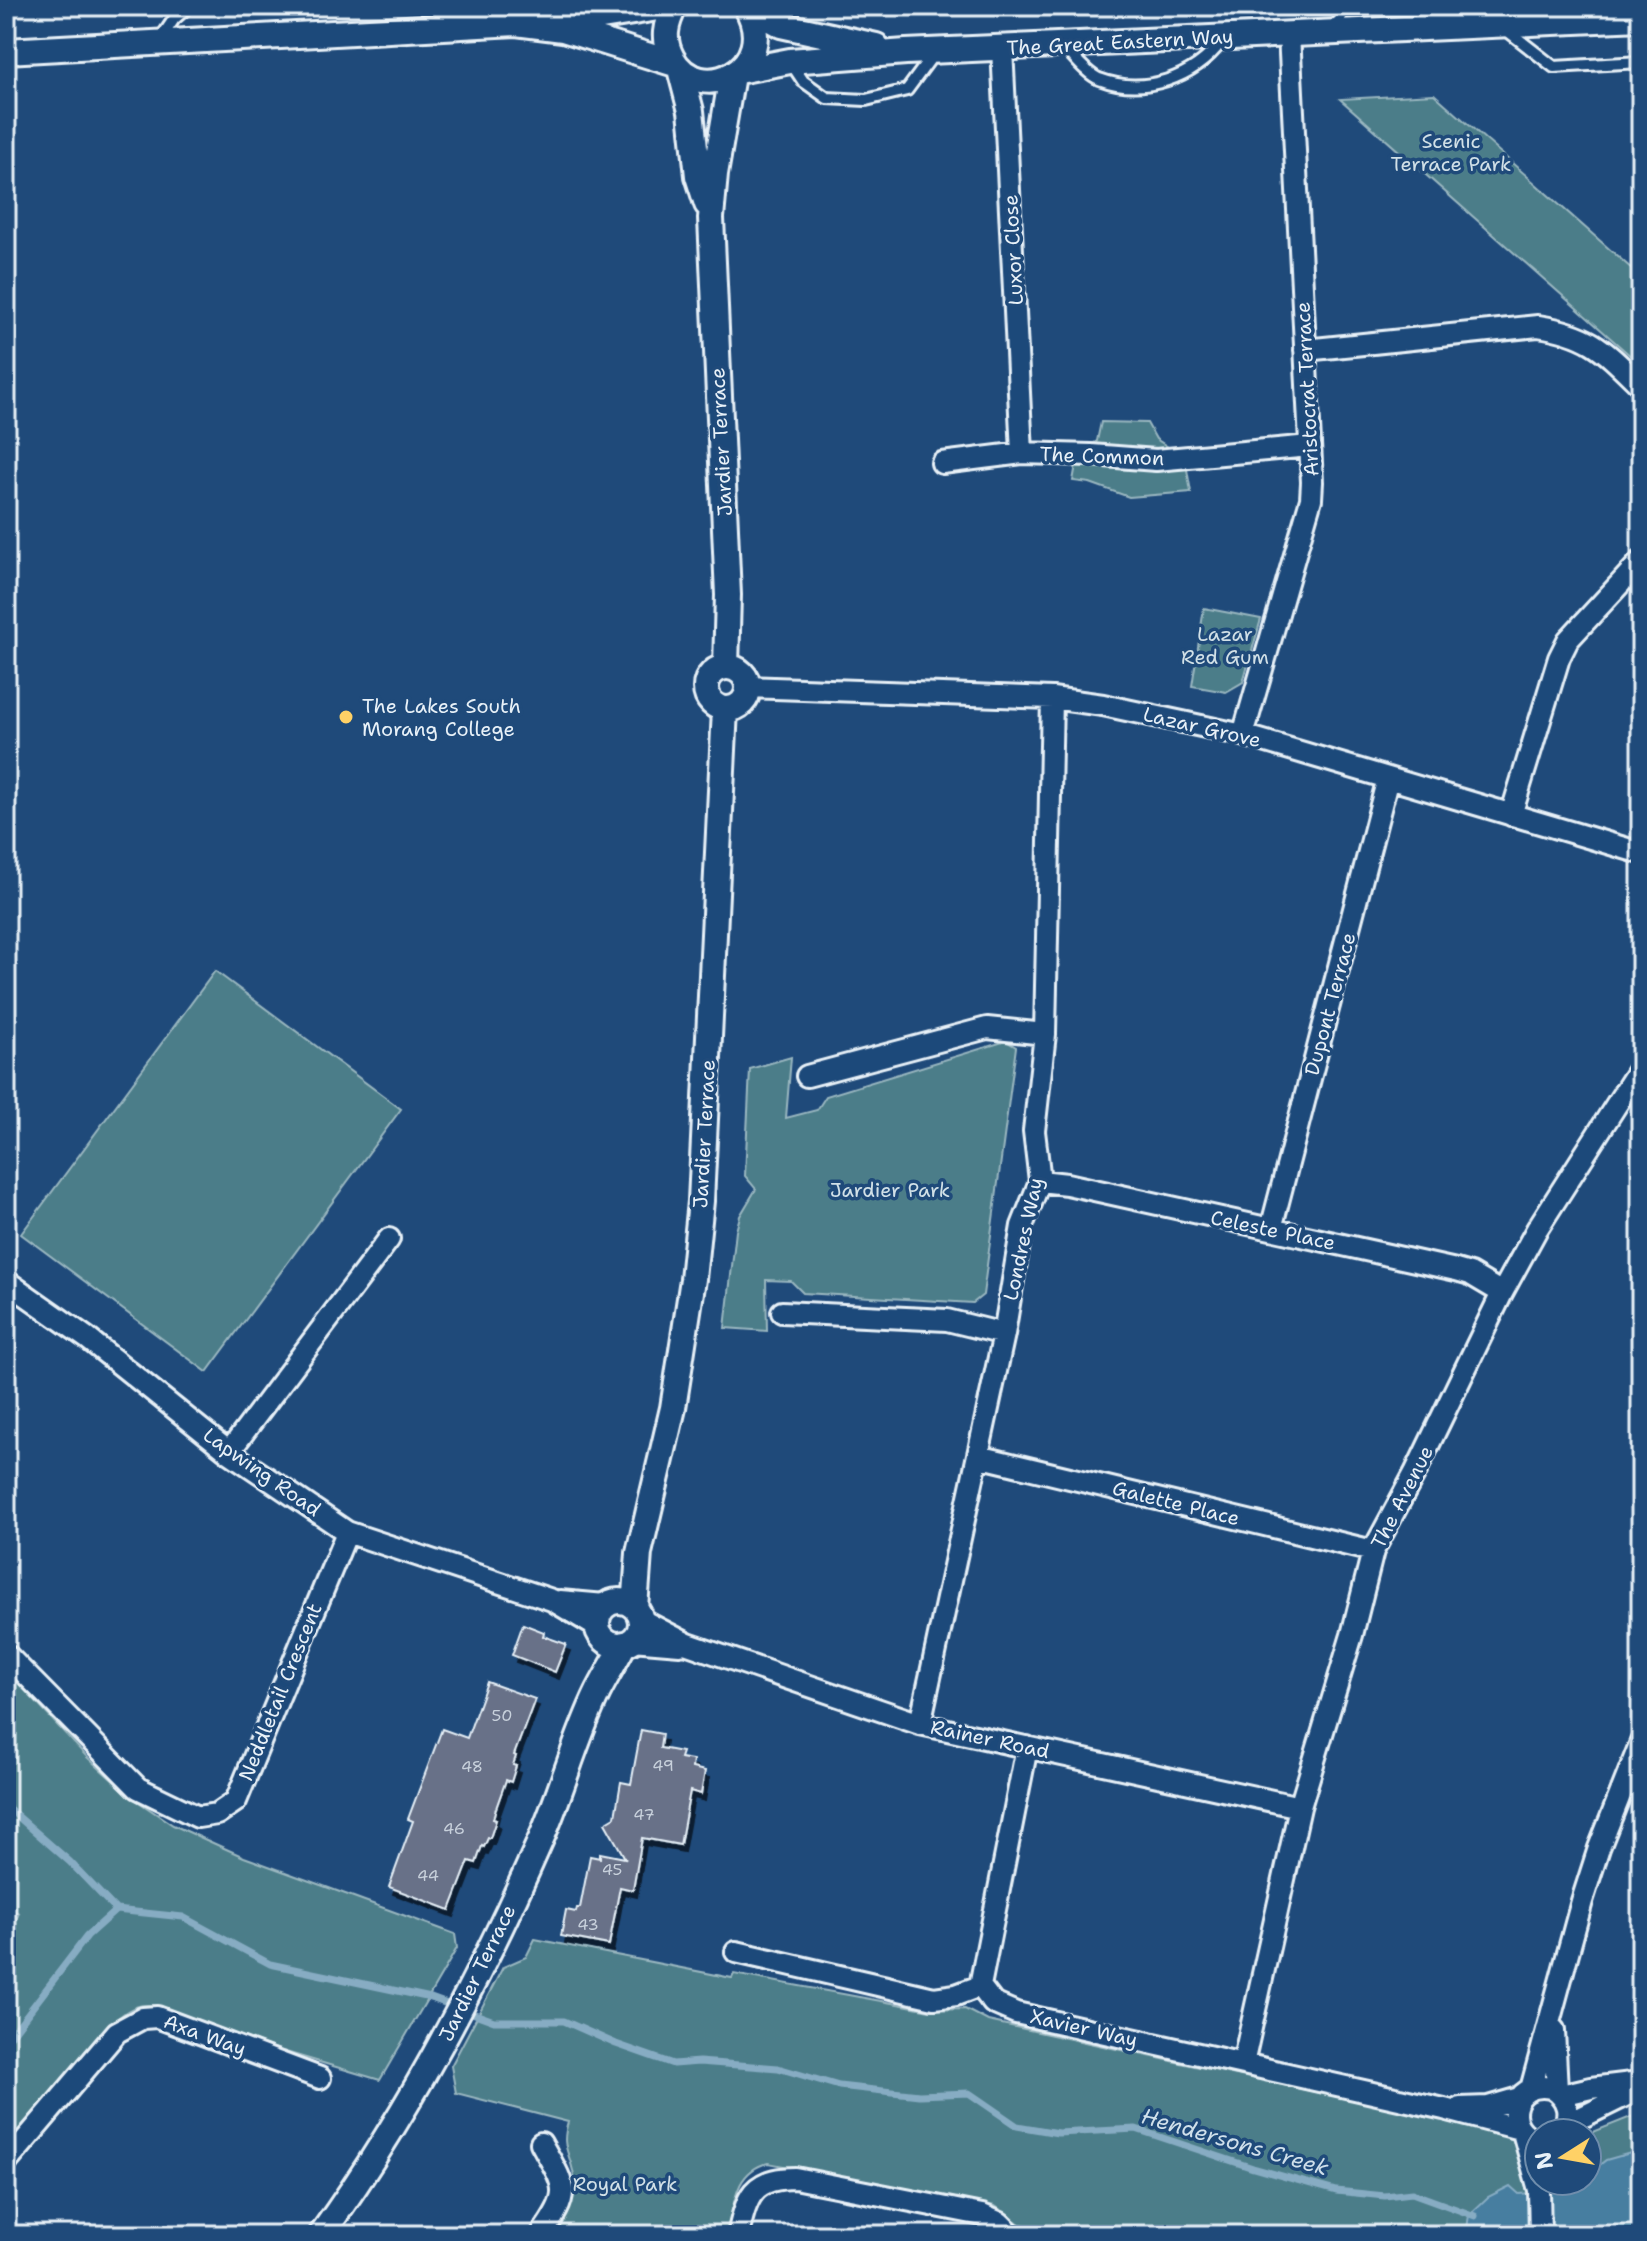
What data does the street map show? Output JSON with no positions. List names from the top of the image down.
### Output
{
  "streets": {
    "street": [
      "The Great Eastern Way",
      "Luxor Close",
      "Aristocrat Terrace",
      "Jardier Terrace",
      "The Common",
      "Lazar Grove",
      "Dupont Terrace",
      "Celeste Place",
      "Londres Way",
      "Lapwing Road",
      "The Avenue",
      "Galette Place",
      "Neddletail Crescent",
      "Rainer Road",
      "Xavier Way",
      "Axa Way"
    ]
  },
  "crossings": [
    ["The Great Eastern Way", "Luxor Close"],
    ["The Great Eastern Way", "Aristocrat Terrace"],
    ["The Great Eastern Way", "Jardier Terrace"],
    ["Luxor Close", "The Common"],
    ["Aristocrat Terrace", "The Common"],
    ["Aristocrat Terrace", "Lazar Grove"],
    ["Jardier Terrace", "Lazar Grove"],
    ["Jardier Terrace", "Lapwing Road"],
    ["Jardier Terrace", "Rainer Road"],
    ["Lazar Grove", "Dupont Terrace"],
    ["Lazar Grove", "Londres Way"],
    ["Dupont Terrace", "Celeste Place"],
    ["Celeste Place", "Londres Way"],
    ["Celeste Place", "The Avenue"],
    ["Londres Way", "Galette Place"],
    ["Londres Way", "Rainer Road"],
    ["Lapwing Road", "Neddletail Crescent"],
    ["Lapwing Road", "Rainer Road"],
    ["The Avenue", "Galette Place"],
    ["The Avenue", "Rainer Road"],
    ["The Avenue", "Xavier Way"]
  ],
  "water": ["Hendersons Creek"],
  "parks": [
    "Scenic Terrace Park",
    "Lazar Red Gum",
    "Jardier Park",
    "Royal Park"
  ],
  "places": ["The Lakes South Morang College"],
  "house_numbers": [
    "50",
    "49",
    "48",
    "47",
    "46",
    "45",
    "44",
    "43"
  ],
  "north": "left"
}
